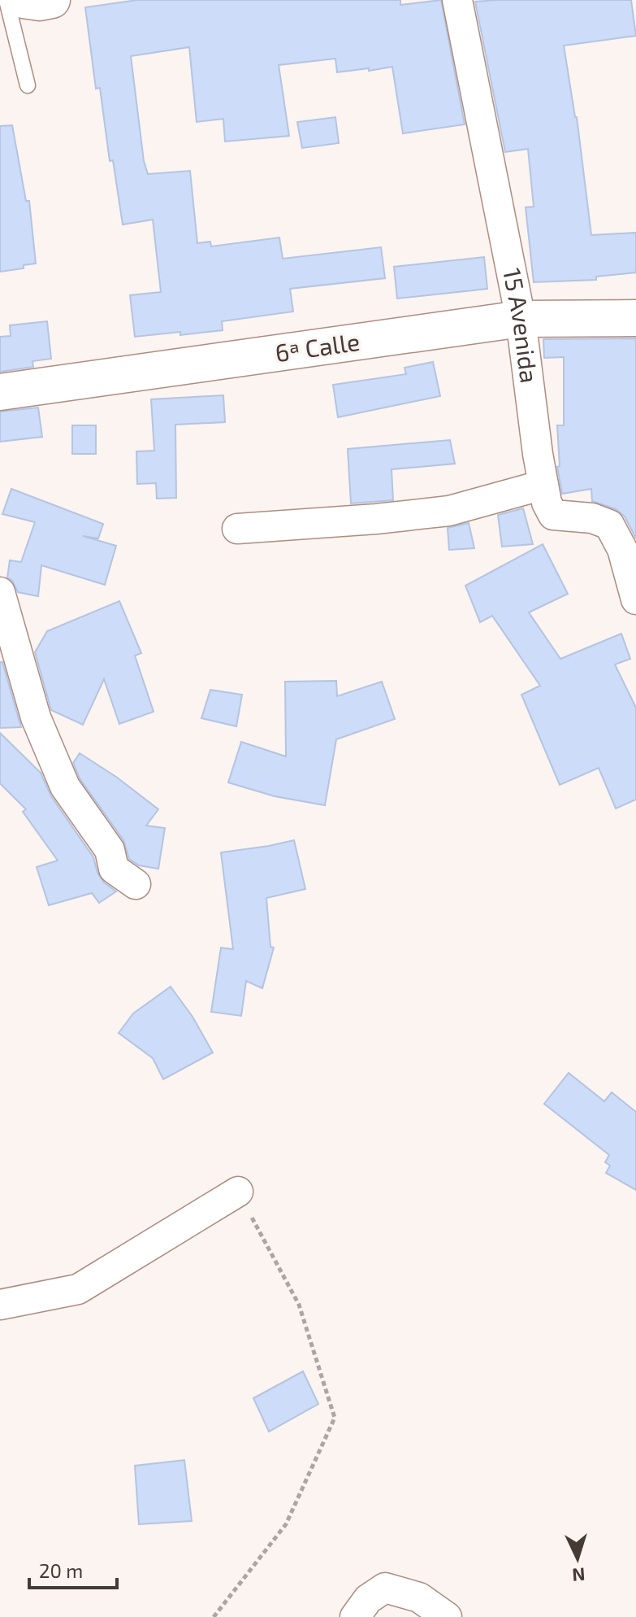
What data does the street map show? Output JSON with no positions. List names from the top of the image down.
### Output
{
  "streets": {
    "main road": ["6ª Calle"],
    "street": ["15 Avenida"]
  },
  "crossings": [
    ["15 Avenida", "6ª Calle"]
  ],
  "scale_bar": "20 m",
  "north": "bottom"
}
